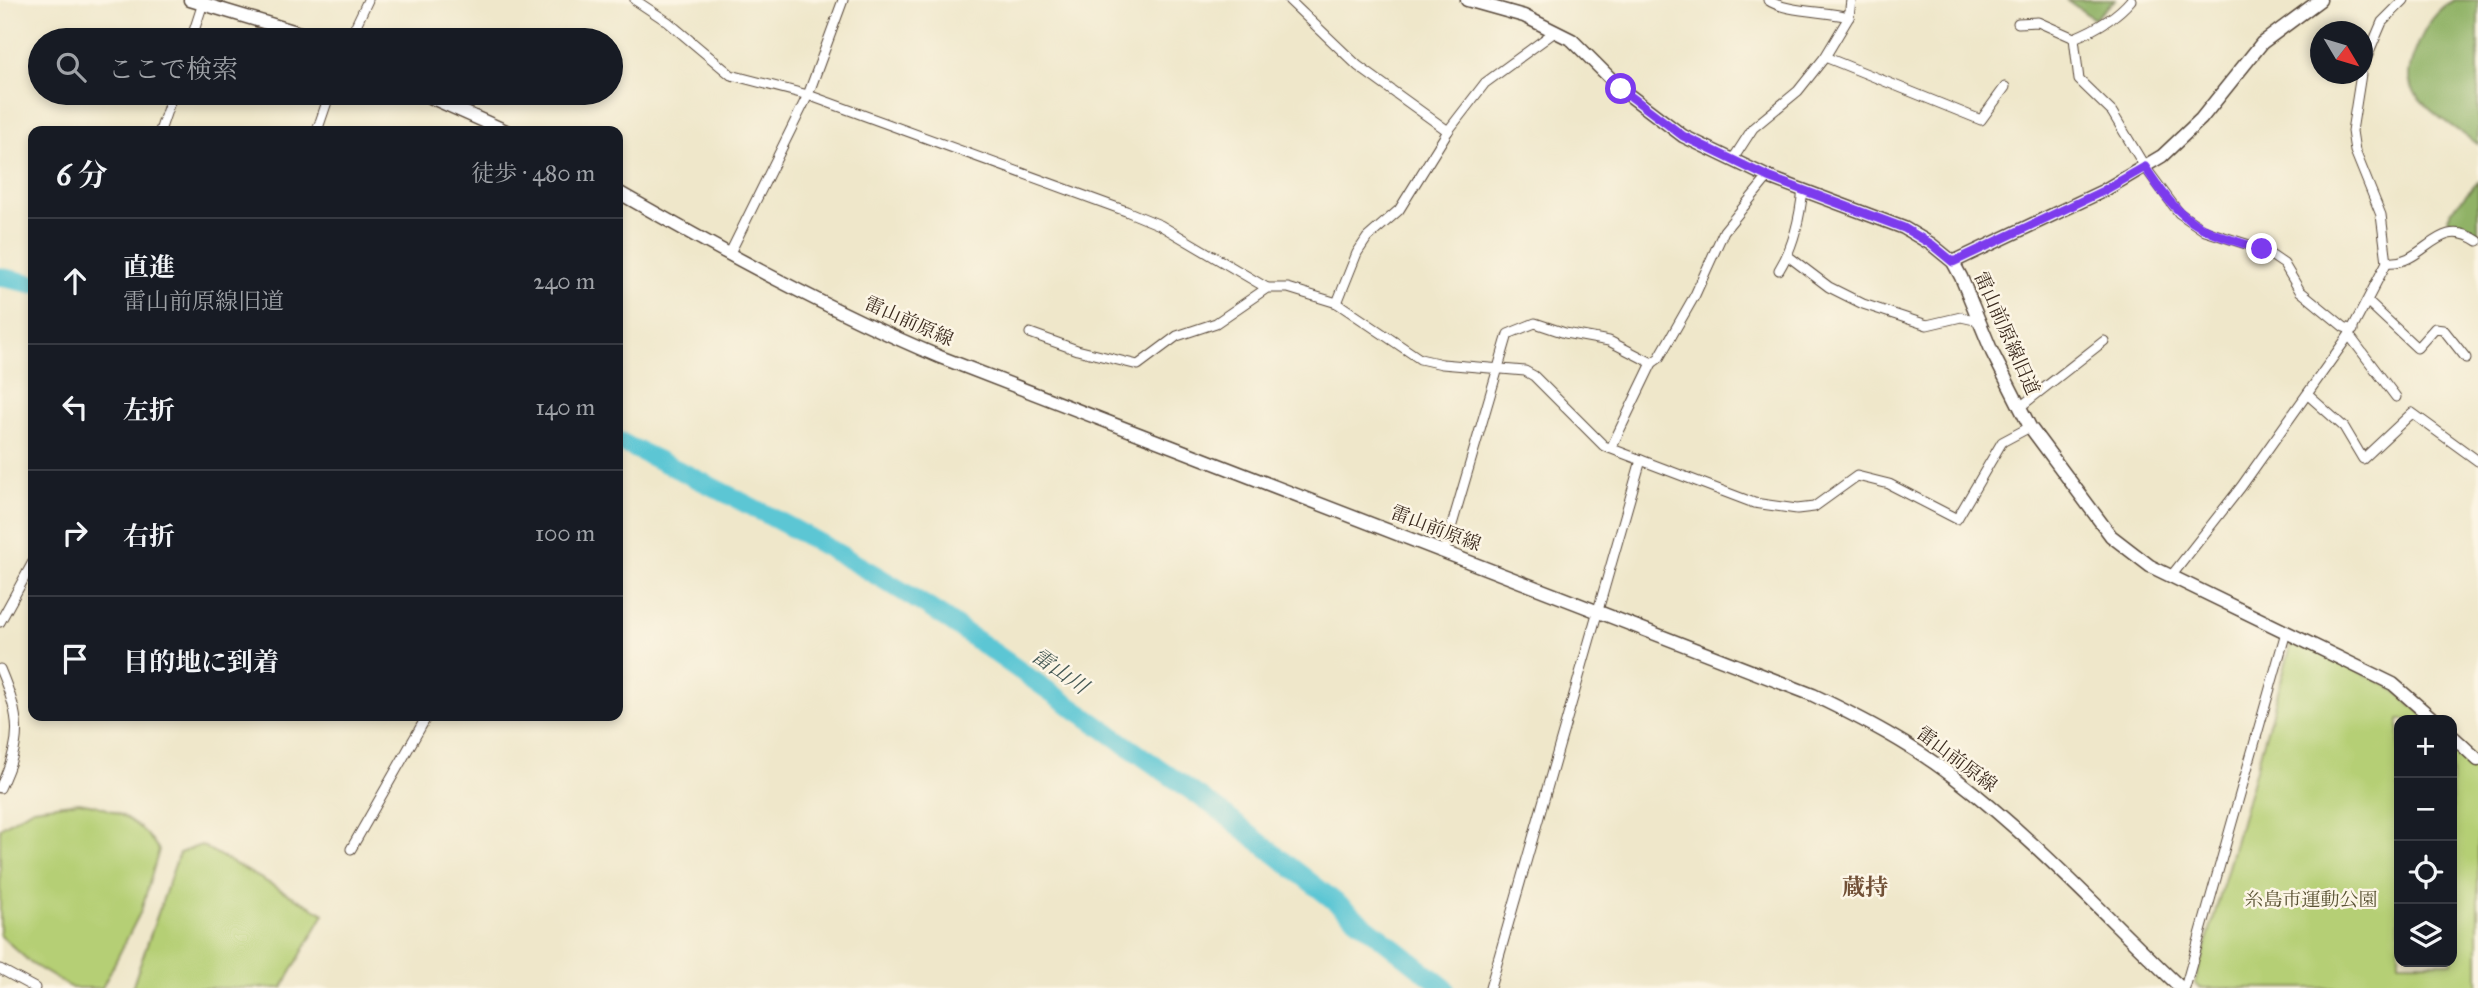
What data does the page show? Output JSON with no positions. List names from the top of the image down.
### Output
{
  "streets": {
    "main road": ["雷山前原線", "雷山前原線旧道"]
  },
  "districts": ["蔵持"],
  "water": ["雷山川"],
  "parks": ["糸島市運動公園"],
  "north": "bottom right",
  "page": {
    "search": "ここで検索",
    "heading": ["6 分", "徒歩 · 480 m"],
    "list": [
      ["直進", "雷山前原線旧道", "240 m"],
      ["左折", "140 m"],
      ["右折", "100 m"],
      "目的地に到着"
    ],
    "map_buttons": ["+", "−"]
  }
}
